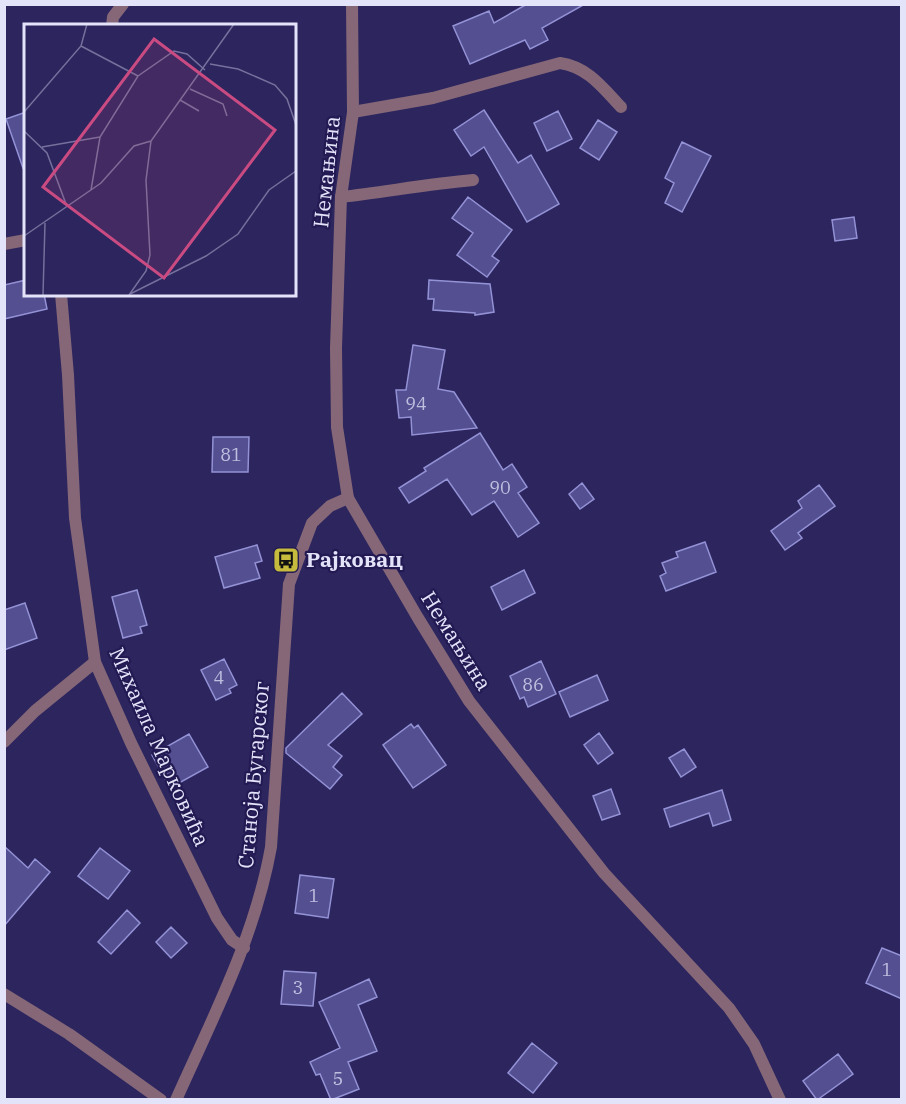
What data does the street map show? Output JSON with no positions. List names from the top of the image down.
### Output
{
  "streets": {
    "street": ["Немањина", "Михаила Марковића", "Станоја Бугарског"]
  },
  "crossings": [
    ["Немањина", "Станоја Бугарског"],
    ["Михаила Марковића", "Станоја Бугарског"]
  ],
  "places": {
    "bus stop": ["Рајковац"]
  },
  "house_numbers": [
    "94",
    "81",
    "90",
    "4",
    "86",
    "1",
    "1",
    "3",
    "5"
  ]
}
